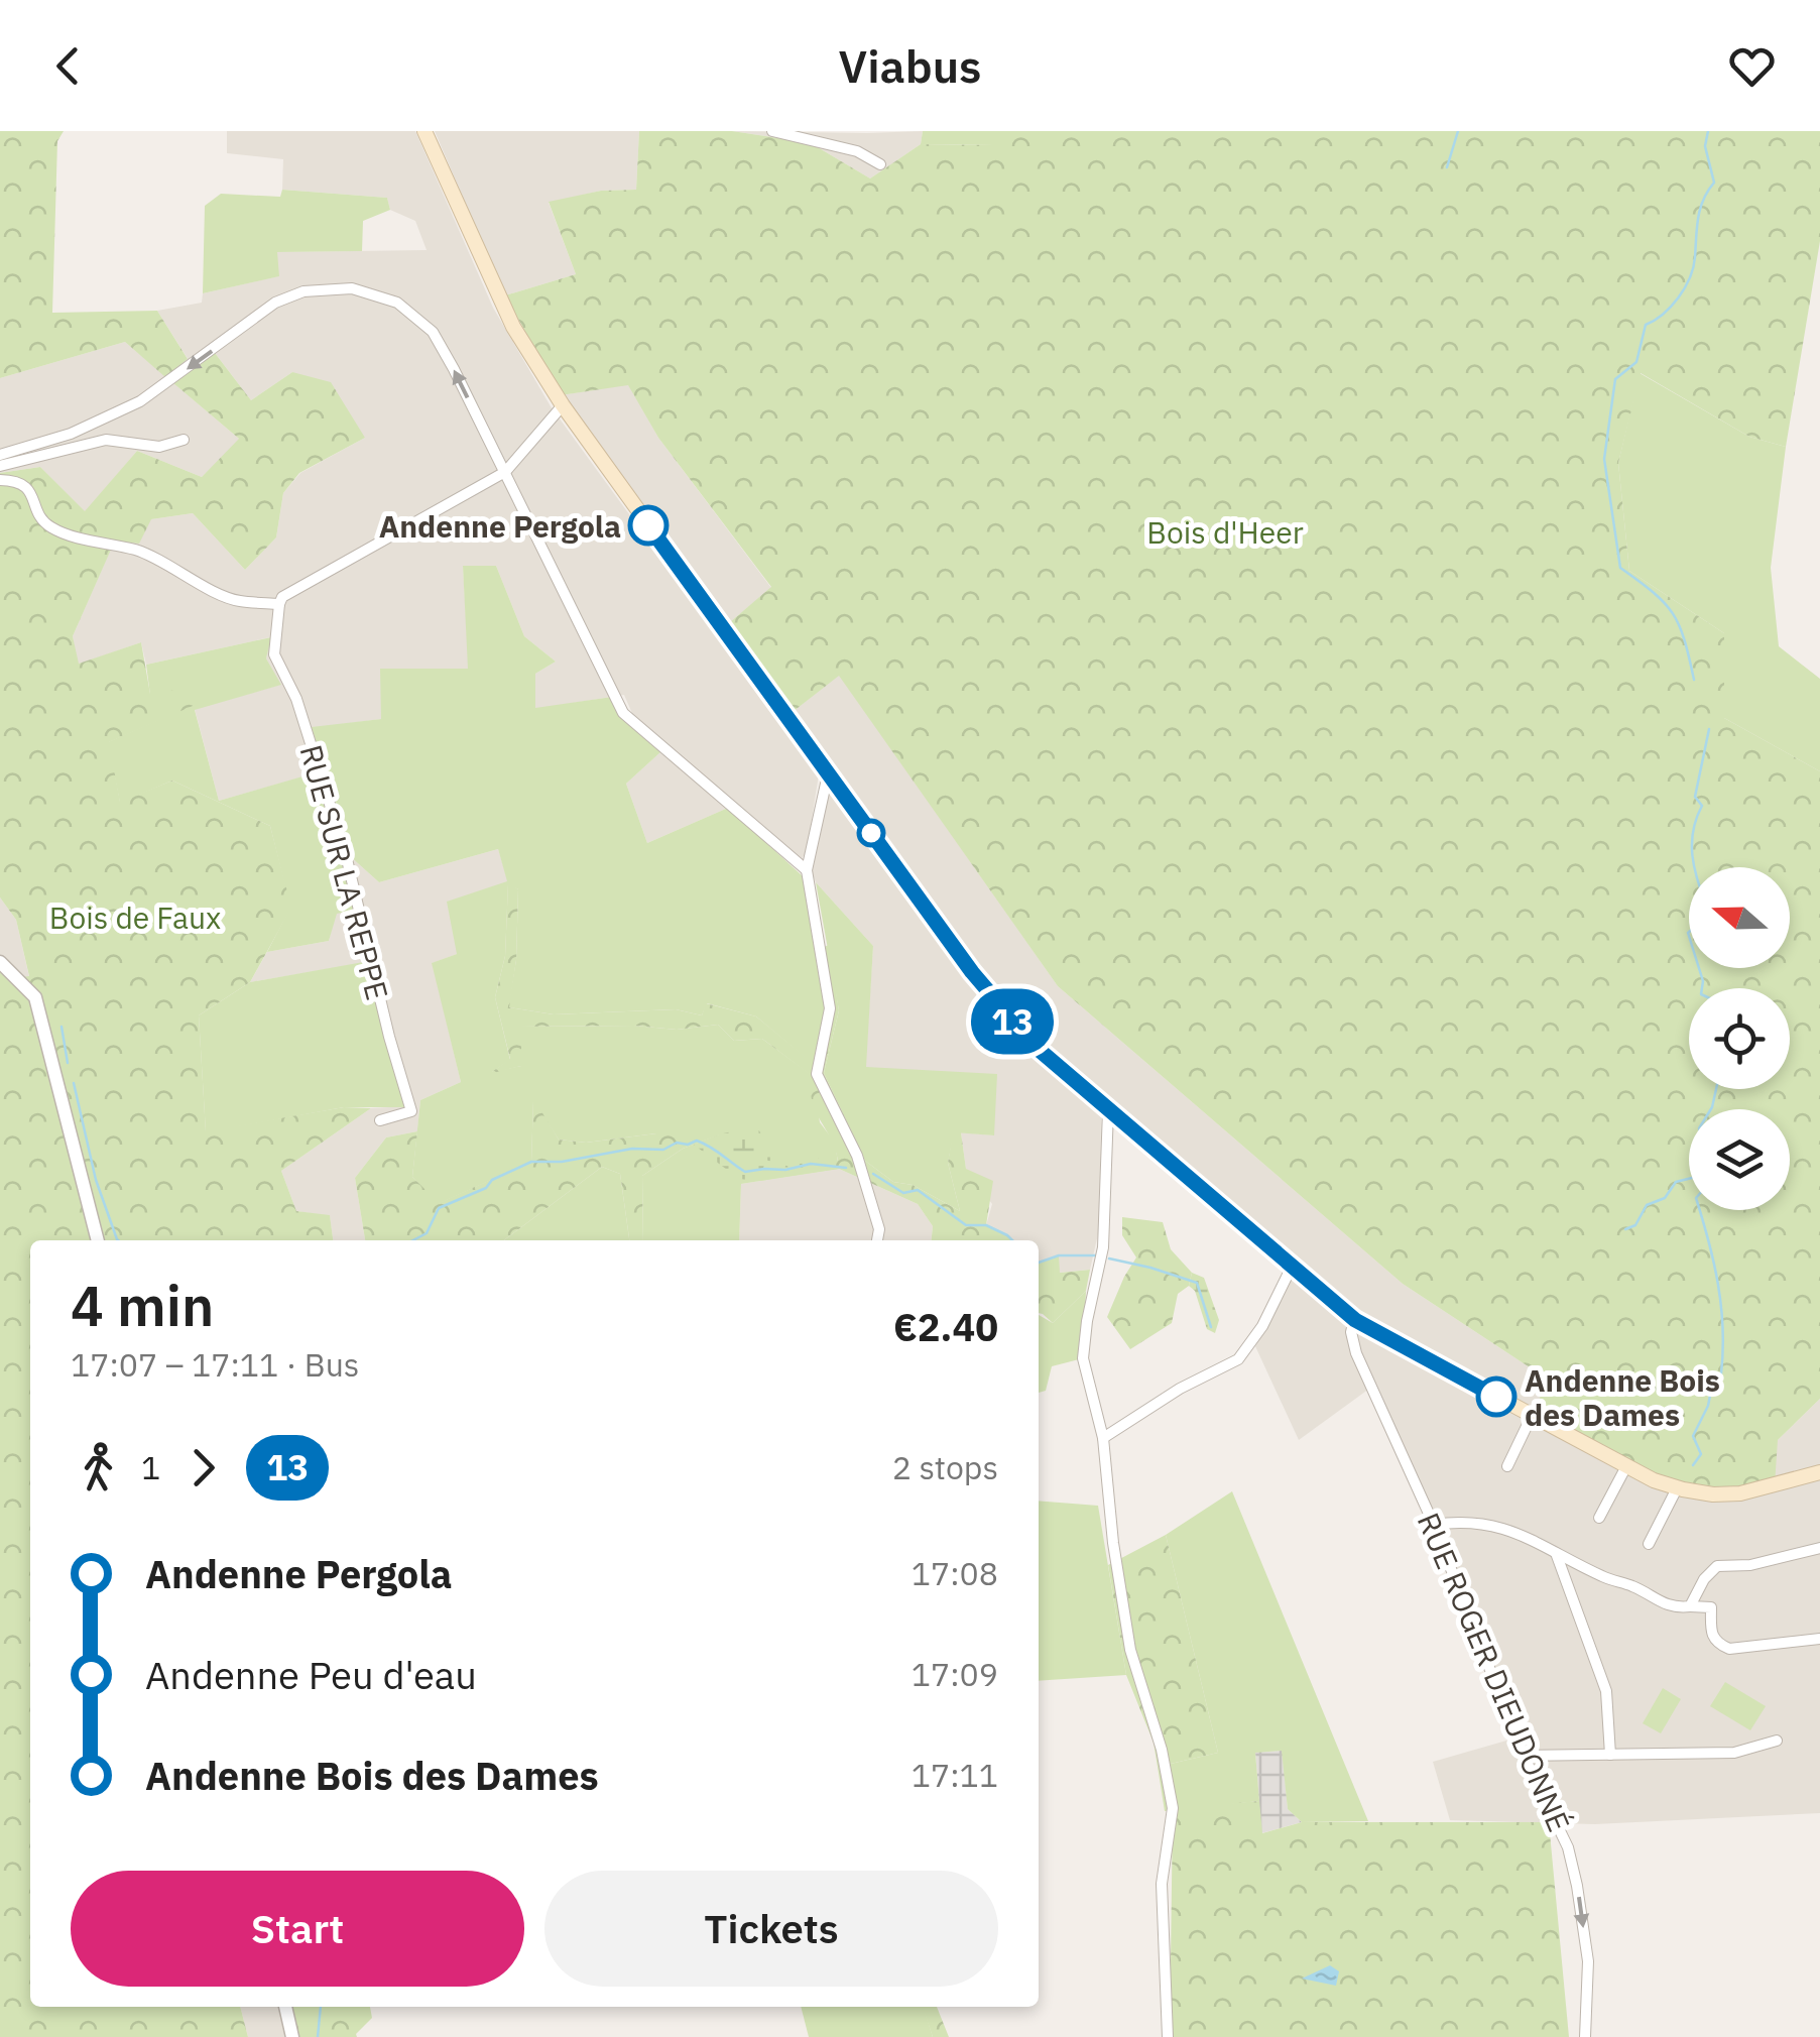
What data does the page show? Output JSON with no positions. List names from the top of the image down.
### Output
{
  "streets": {
    "street": ["RUE SUR LA REPPE", "RUE ROGER DIEUDONNÉ"]
  },
  "one_way": ["RUE ROGER DIEUDONNÉ"],
  "parks": ["Bois d'Heer", "Bois de Faux"],
  "places": ["Andenne Pergola", "Andenne Bois des Dames"],
  "lines": ["bus line 13"],
  "north": "left",
  "page": {
    "header": "Viabus",
    "on_map": "13",
    "heading": ["4 min", "17:07 – 17:11 · Bus", "€2.40"],
    "legs": ["1", "13", "2 stops"],
    "list": [
      {
        "name": "Andenne Pergola",
        "value": "17:08"
      },
      {
        "name": "Andenne Peu d'eau",
        "value": "17:09"
      },
      {
        "name": "Andenne Bois des Dames",
        "value": "17:11"
      }
    ],
    "buttons": ["Start", "Tickets"]
  }
}
